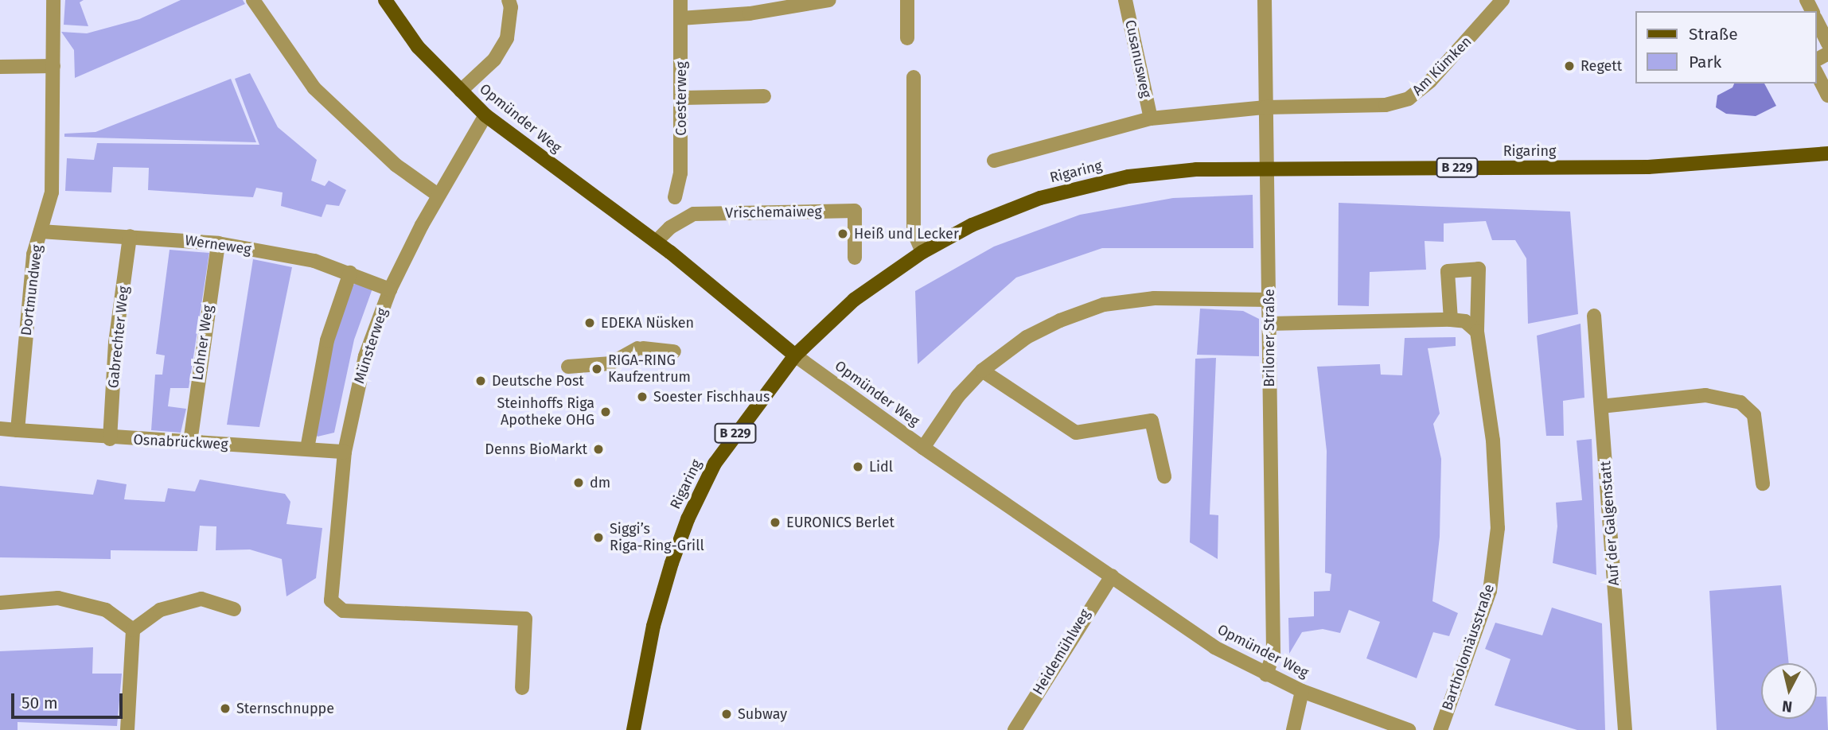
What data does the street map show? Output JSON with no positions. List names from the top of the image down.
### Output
{
  "streets": {
    "main road": ["Opmünder Weg", "Rigaring", "B 229"],
    "street": [
      "Cusanusweg",
      "Am Kümken",
      "Coesterweg",
      "Vrischemaiweg",
      "Werneweg",
      "Dortmundweg",
      "Gabrechter Weg",
      "Briloner Straße",
      "Lohner Weg",
      "Münsterweg",
      "Osnabrückweg",
      "Auf der Galgenstatt",
      "Bartholomäusstraße",
      "Heidemühlweg"
    ]
  },
  "crossings": [
    ["Cusanusweg", "Am Kümken"],
    ["Am Kümken", "Briloner Straße"],
    ["Opmünder Weg", "Rigaring"],
    ["Opmünder Weg", "Vrischemaiweg"],
    ["Opmünder Weg", "Briloner Straße"],
    ["Opmünder Weg", "Münsterweg"],
    ["Opmünder Weg", "Heidemühlweg"],
    ["Rigaring", "Briloner Straße"],
    ["Werneweg", "Dortmundweg"],
    ["Werneweg", "Gabrechter Weg"],
    ["Werneweg", "Lohner Weg"],
    ["Werneweg", "Münsterweg"],
    ["Dortmundweg", "Osnabrückweg"],
    ["Gabrechter Weg", "Osnabrückweg"],
    ["Lohner Weg", "Osnabrückweg"],
    ["Münsterweg", "Osnabrückweg"]
  ],
  "places": [
    "Regett",
    "Heiß und Lecker",
    "EDEKA Nüsken",
    "RIGA-RING Kaufzentrum",
    "Deutsche Post",
    "Soester Fischhaus",
    "Steinhoffs Riga Apotheke OHG",
    "Denns BioMarkt",
    "Lidl",
    "dm",
    "EURONICS Berlet",
    "Siggi’s Riga-Ring-Grill",
    "Sternschnuppe",
    "Subway"
  ],
  "legend": ["Straße", "Park"],
  "scale_bar": "50 m",
  "north": "bottom"
}
